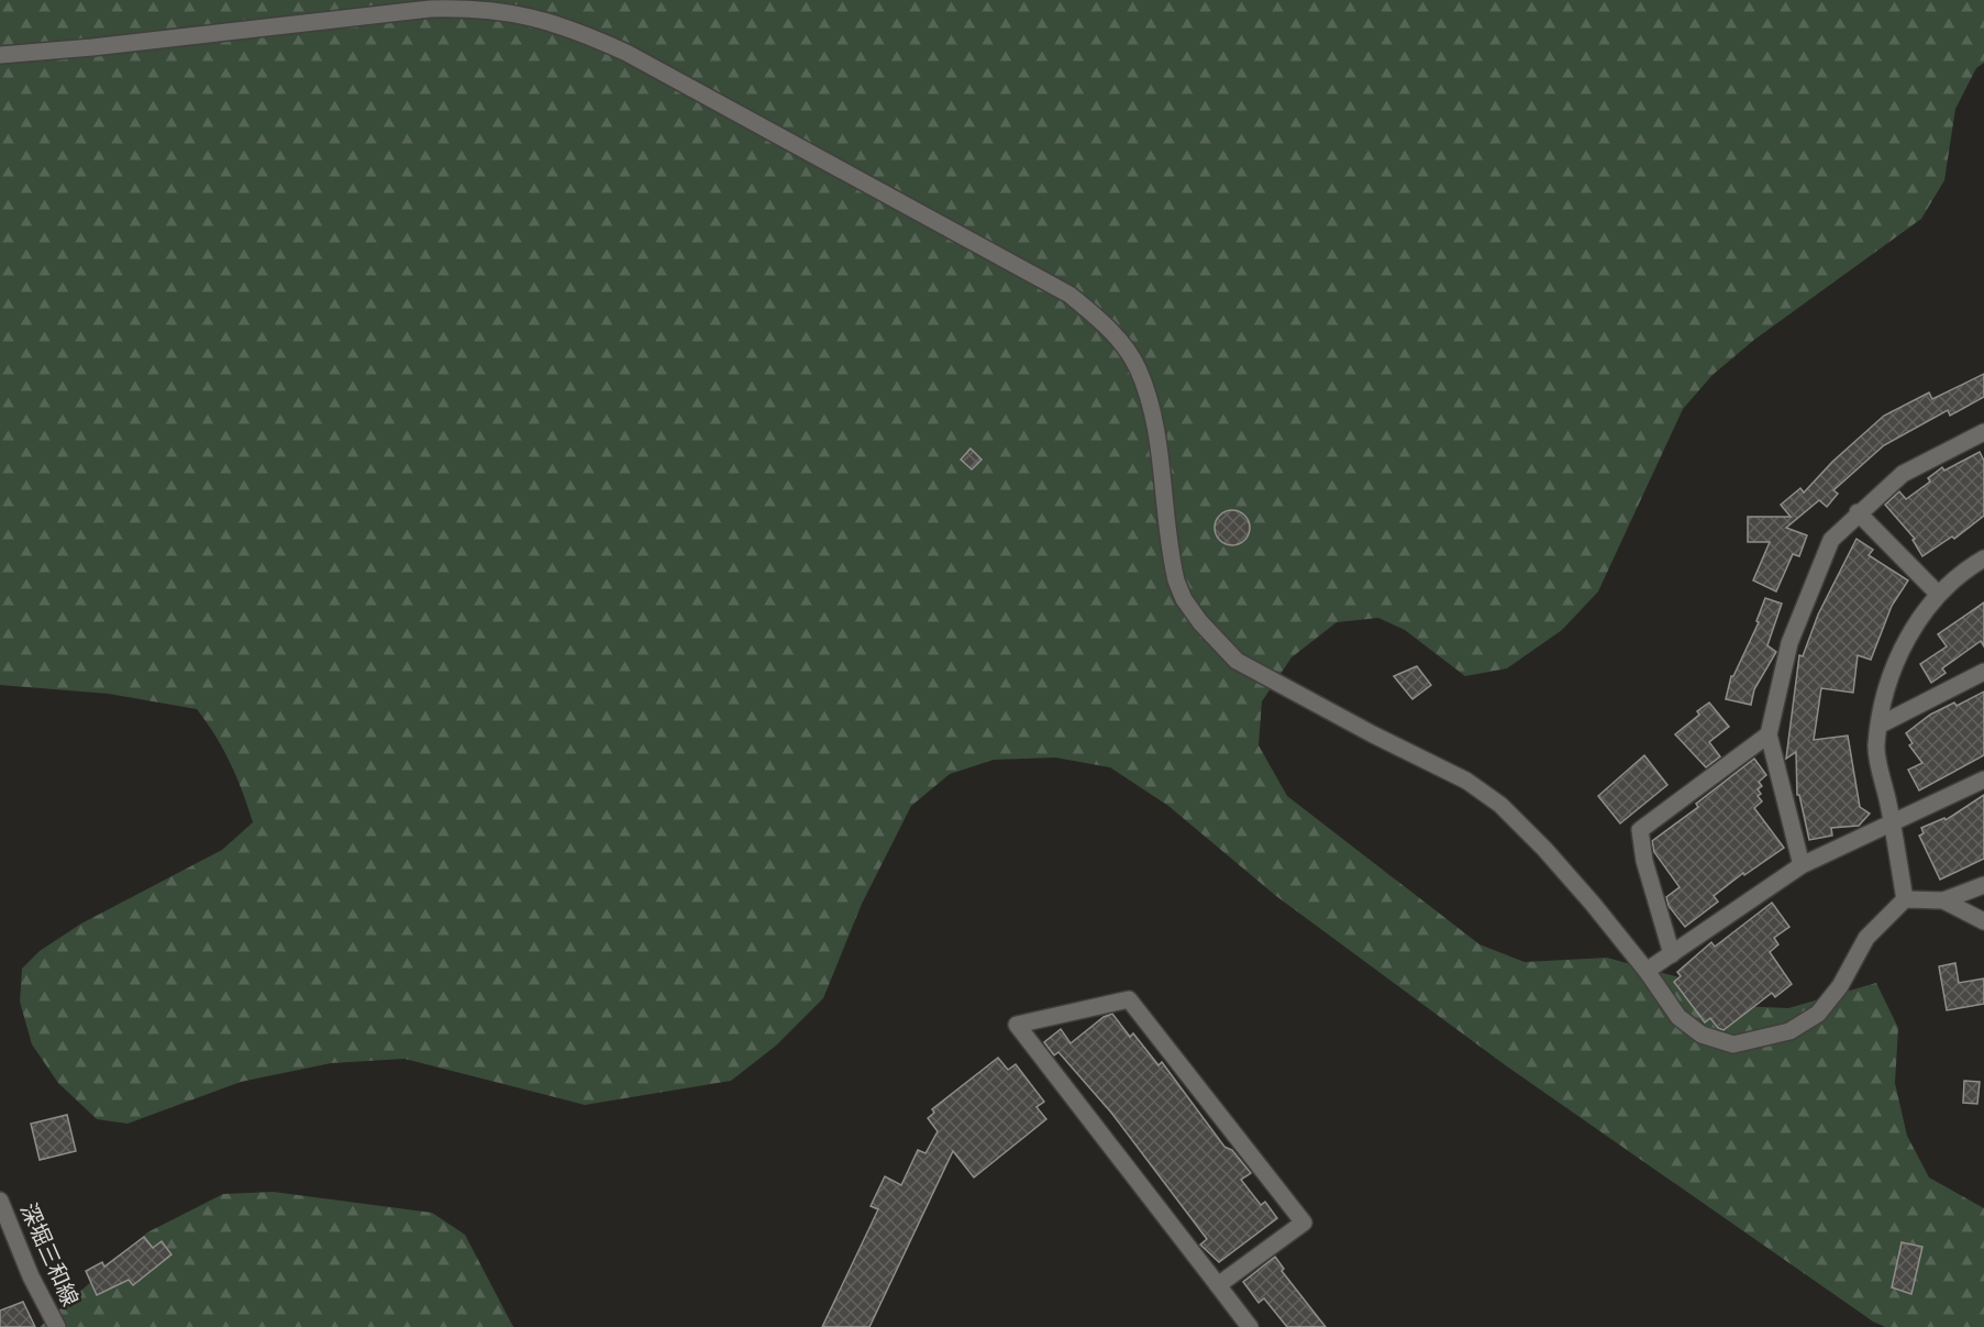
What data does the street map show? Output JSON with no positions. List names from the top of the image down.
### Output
{
  "streets": {
    "street": ["深堀三和線"]
  }
}
